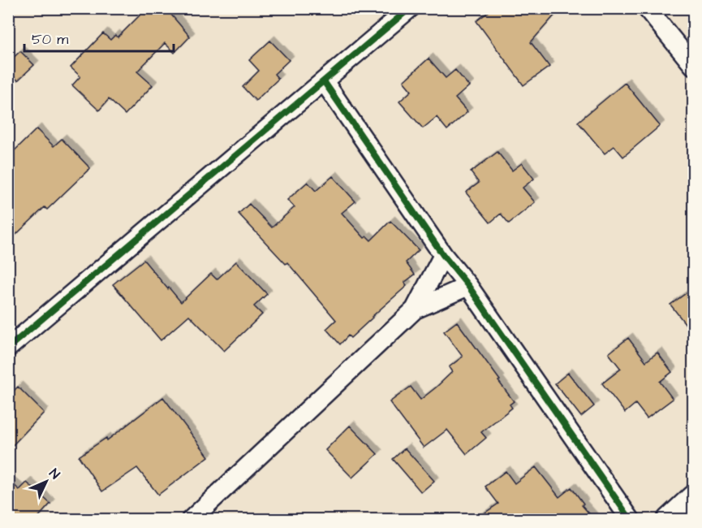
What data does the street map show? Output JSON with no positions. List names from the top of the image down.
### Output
{
  "scale_bar": "50 m",
  "north": "top right"
}
